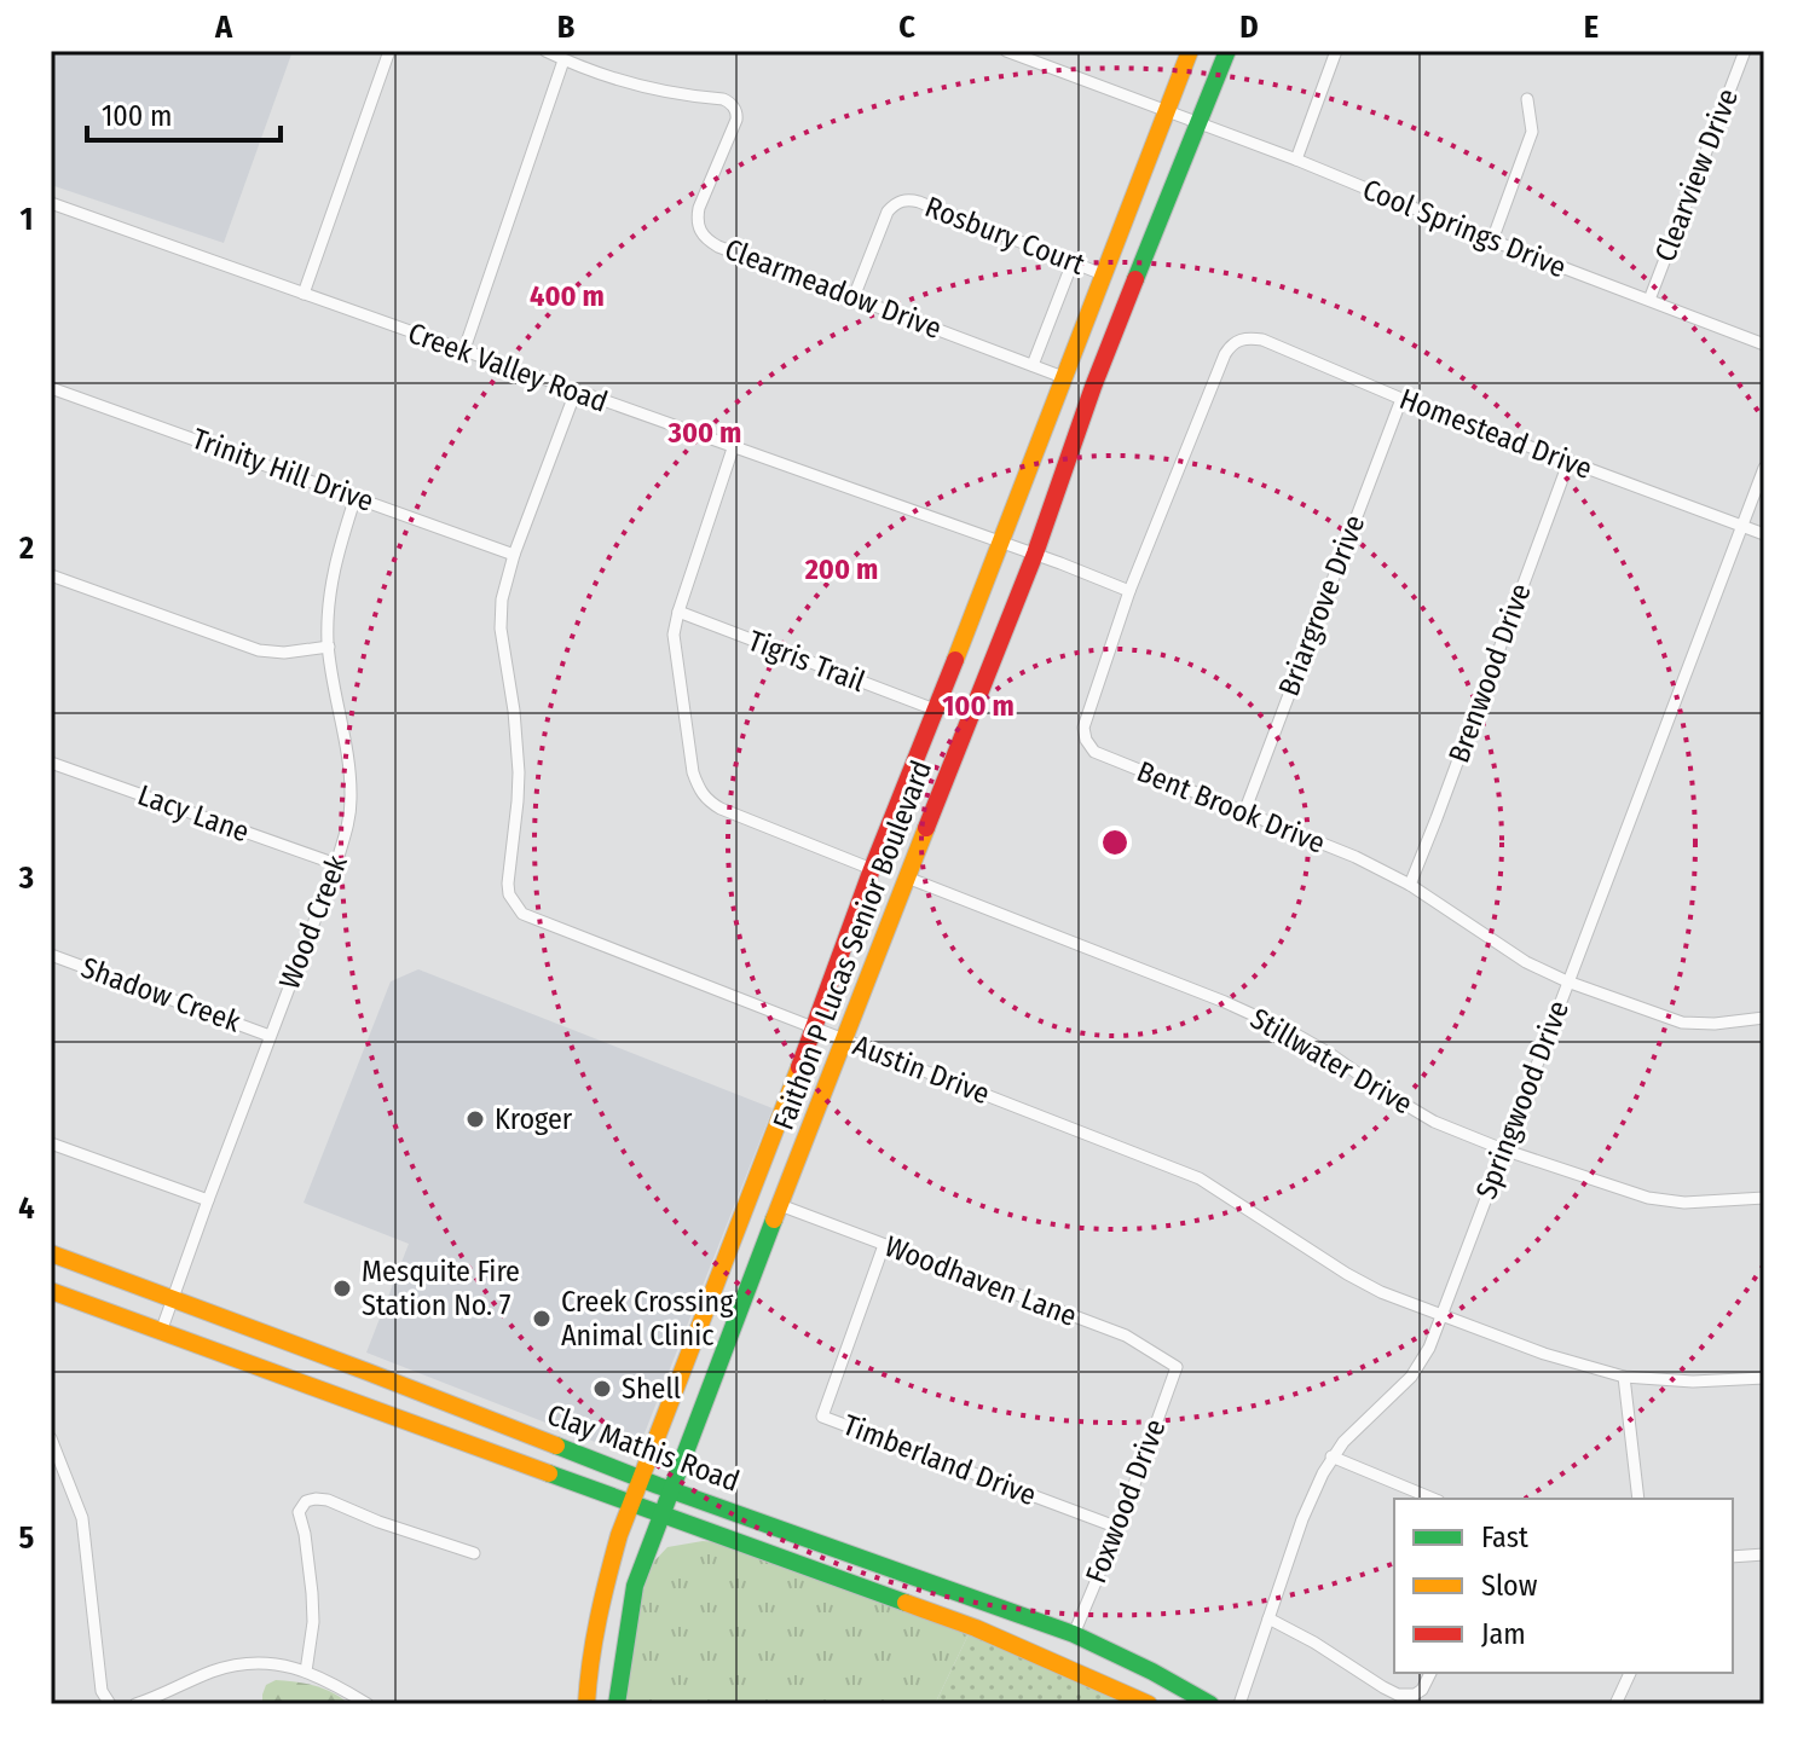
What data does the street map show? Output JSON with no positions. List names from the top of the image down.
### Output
{
  "streets": {
    "street": [
      "Clearview Drive",
      "Cool Springs Drive",
      "Rosbury Court",
      "Clearmeadow Drive",
      "Creek Valley Road",
      "Homestead Drive",
      "Trinity Hill Drive",
      "Briargrove Drive",
      "Tigris Trail",
      "Brenwood Drive",
      "Bent Brook Drive",
      "Lacy Lane",
      "Wood Creek",
      "Faithon P Lucas Senior Boulevard",
      "Shadow Creek",
      "Stillwater Drive",
      "Austin Drive",
      "Springwood Drive",
      "Woodhaven Lane",
      "Clay Mathis Road",
      "Timberland Drive",
      "Foxwood Drive"
    ]
  },
  "crossings": [
    ["Clearview Drive", "Cool Springs Drive"],
    ["Cool Springs Drive", "Faithon P Lucas Senior Boulevard"],
    ["Rosbury Court", "Clearmeadow Drive"],
    ["Rosbury Court", "Faithon P Lucas Senior Boulevard"],
    ["Clearmeadow Drive", "Faithon P Lucas Senior Boulevard"],
    ["Creek Valley Road", "Bent Brook Drive"],
    ["Creek Valley Road", "Faithon P Lucas Senior Boulevard"],
    ["Creek Valley Road", "Austin Drive"],
    ["Homestead Drive", "Briargrove Drive"],
    ["Homestead Drive", "Brenwood Drive"],
    ["Homestead Drive", "Bent Brook Drive"],
    ["Homestead Drive", "Springwood Drive"],
    ["Trinity Hill Drive", "Wood Creek"],
    ["Trinity Hill Drive", "Austin Drive"],
    ["Briargrove Drive", "Bent Brook Drive"],
    ["Tigris Trail", "Faithon P Lucas Senior Boulevard"],
    ["Brenwood Drive", "Bent Brook Drive"],
    ["Bent Brook Drive", "Springwood Drive"],
    ["Lacy Lane", "Wood Creek"],
    ["Wood Creek", "Shadow Creek"],
    ["Wood Creek", "Clay Mathis Road"],
    ["Faithon P Lucas Senior Boulevard", "Stillwater Drive"],
    ["Faithon P Lucas Senior Boulevard", "Austin Drive"],
    ["Faithon P Lucas Senior Boulevard", "Woodhaven Lane"],
    ["Faithon P Lucas Senior Boulevard", "Clay Mathis Road"],
    ["Stillwater Drive", "Springwood Drive"],
    ["Austin Drive", "Springwood Drive"],
    ["Woodhaven Lane", "Timberland Drive"],
    ["Woodhaven Lane", "Foxwood Drive"],
    ["Clay Mathis Road", "Foxwood Drive"],
    ["Timberland Drive", "Foxwood Drive"]
  ],
  "places": [
    "Kroger",
    "Mesquite Fire Station No. 7",
    "Creek Crossing Animal Clinic",
    "Shell"
  ],
  "legend": ["Fast", "Slow", "Jam"],
  "scale_bar": "100 m",
  "grid": {
    "columns": [
      "A",
      "B",
      "C",
      "D",
      "E"
    ],
    "rows": [
      "1",
      "2",
      "3",
      "4",
      "5"
    ]
  },
  "rings": [
    "400 m",
    "300 m",
    "200 m",
    "100 m"
  ]
}
